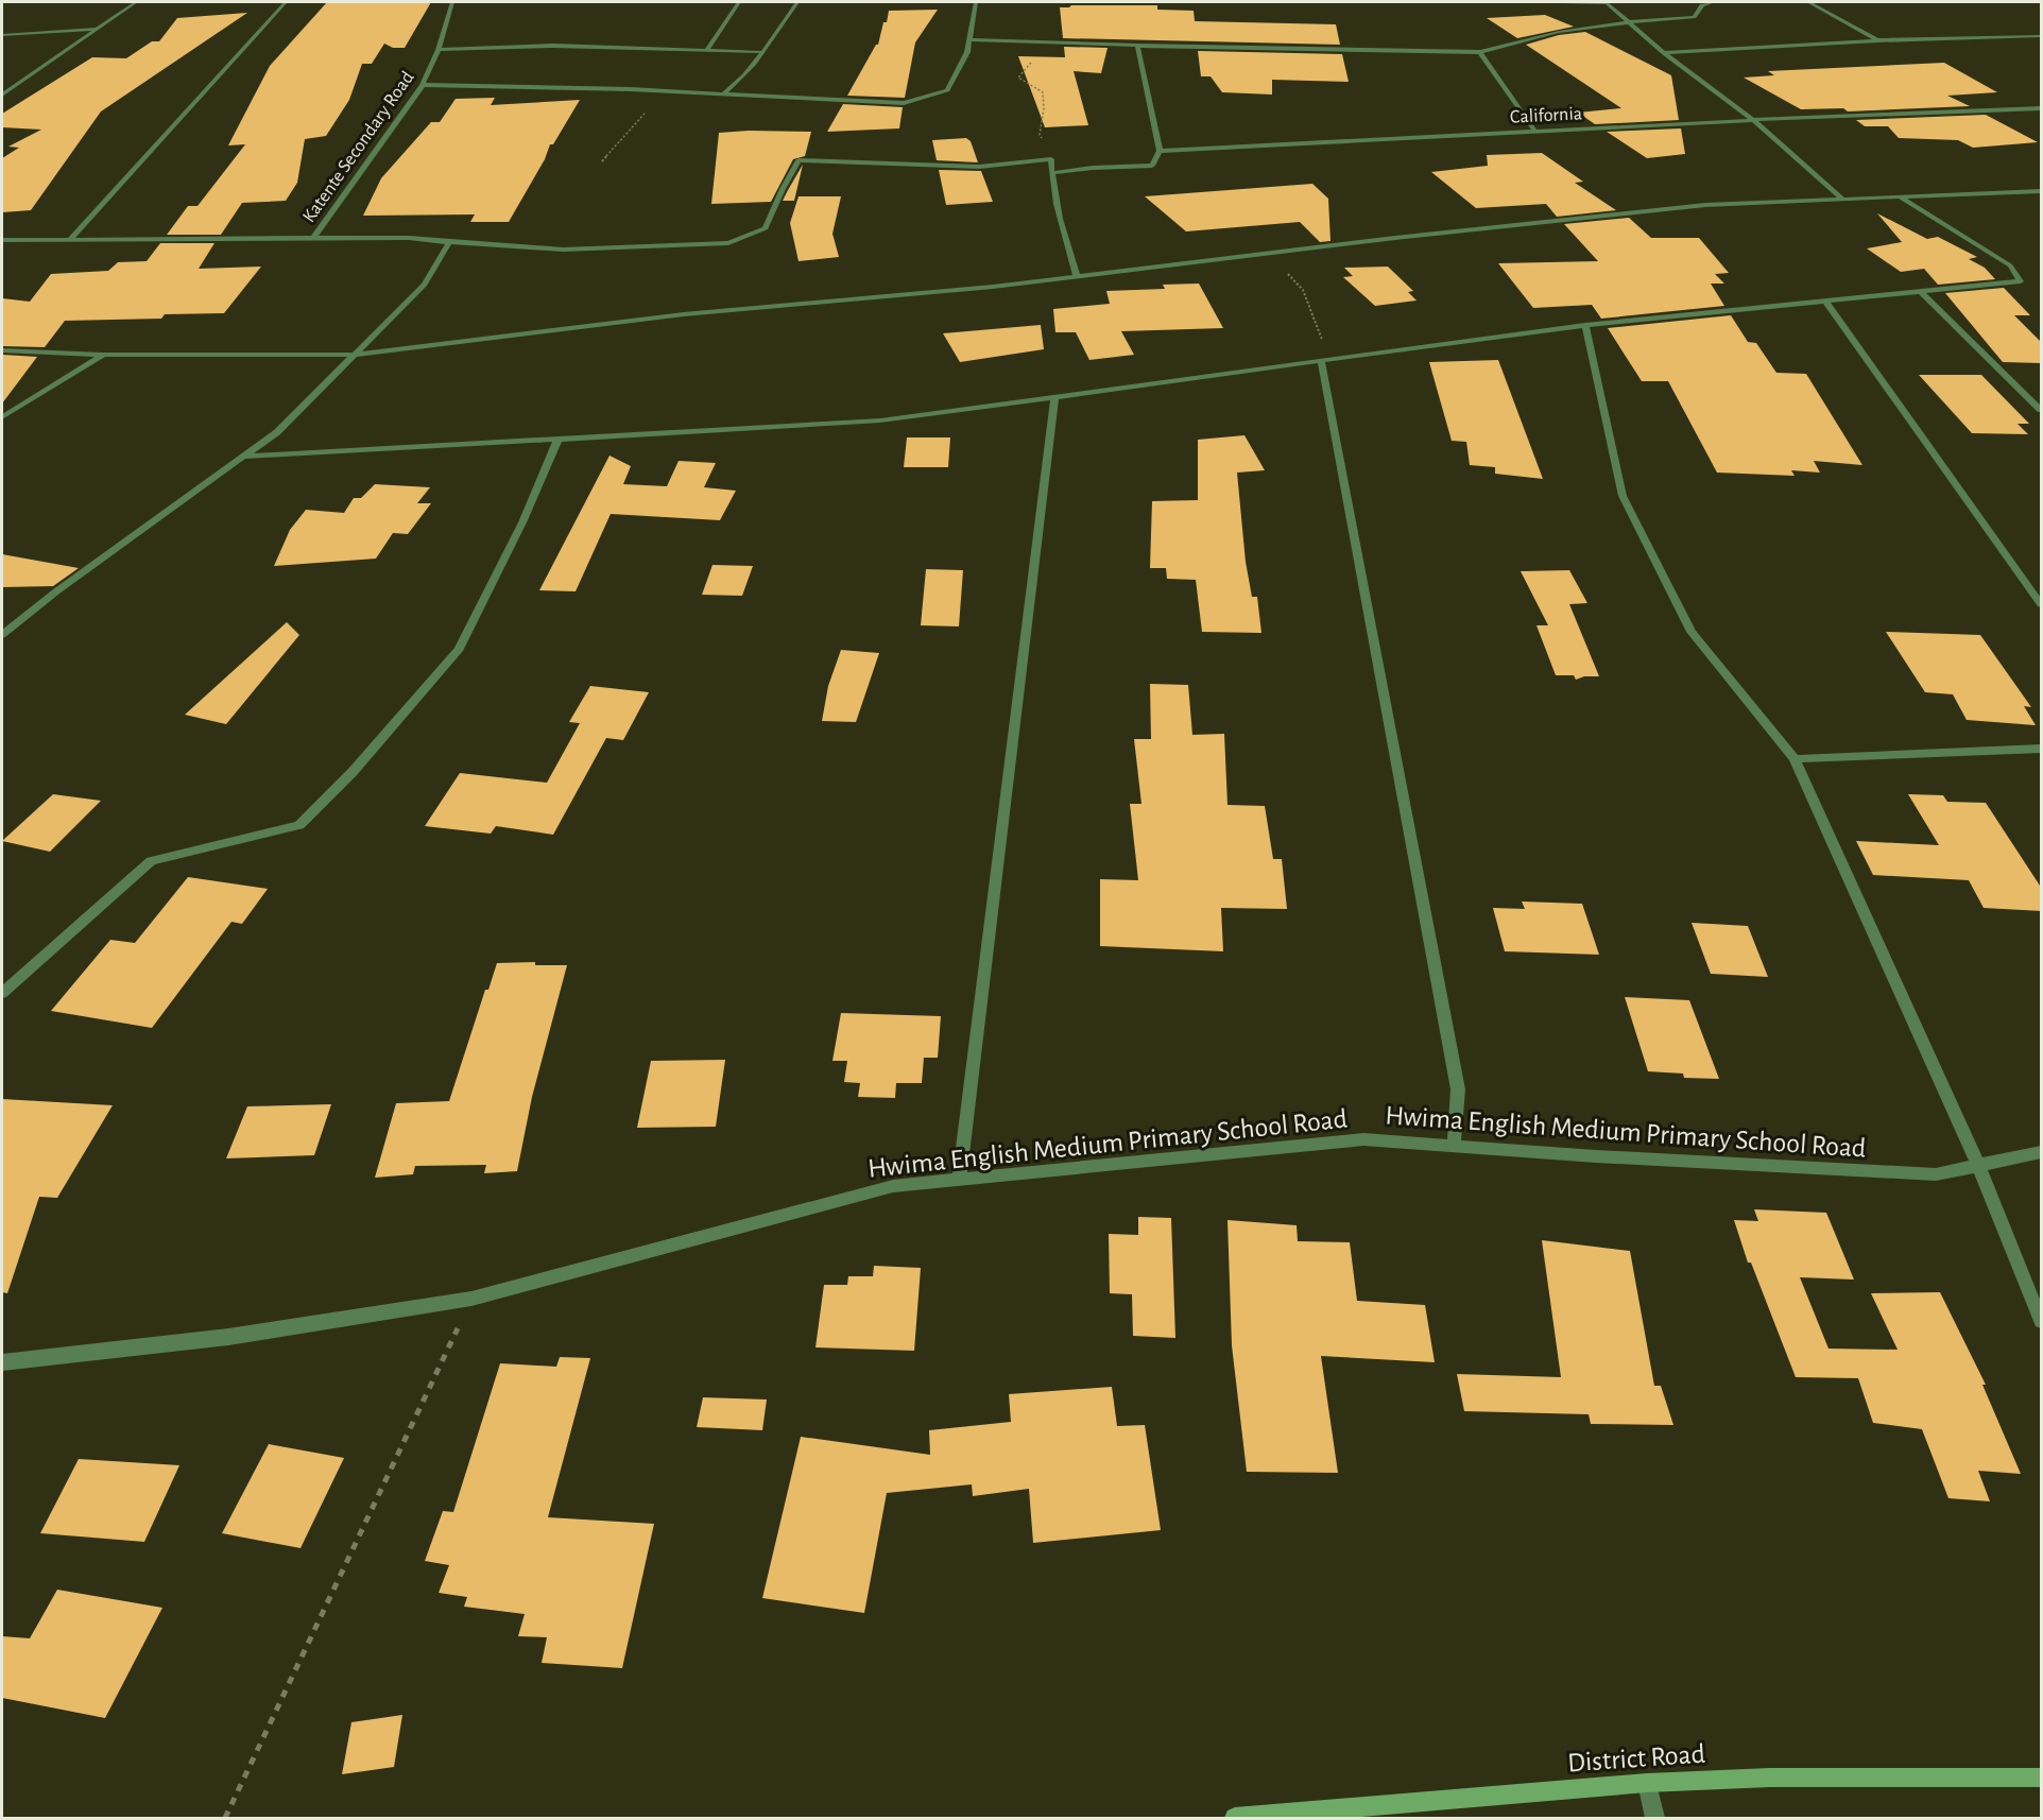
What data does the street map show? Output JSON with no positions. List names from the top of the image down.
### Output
{
  "streets": {
    "street": [
      "California",
      "Katente Secondary Road",
      "Hwima English Medium Primary School Road",
      "District Road"
    ]
  }
}
